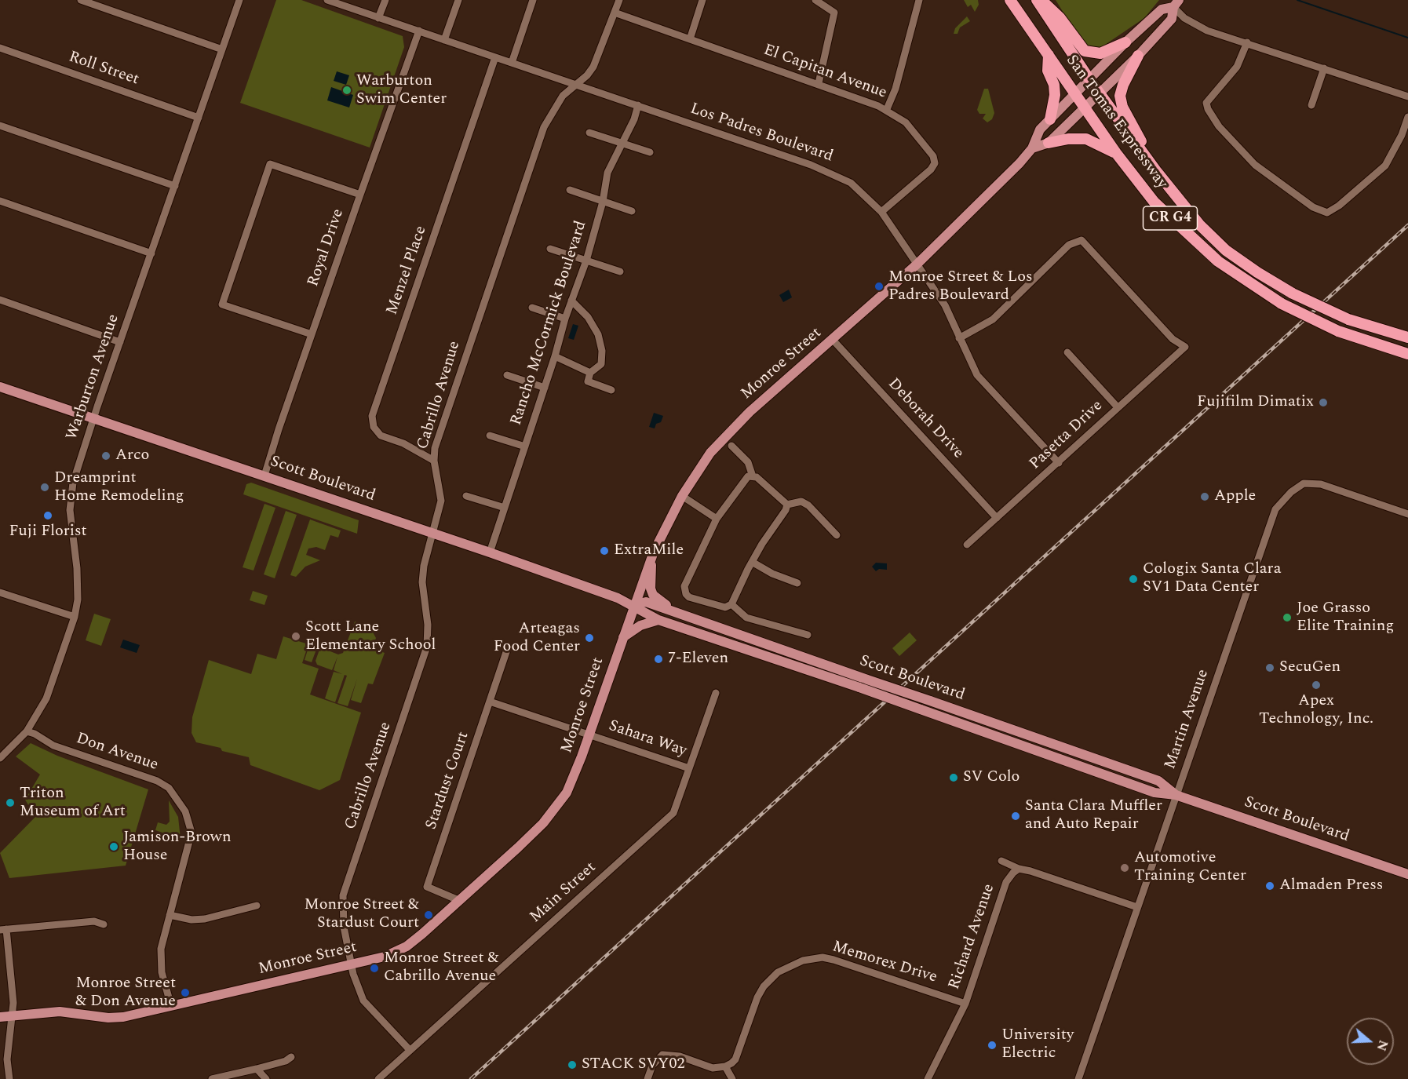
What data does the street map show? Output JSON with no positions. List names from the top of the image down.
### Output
{
  "streets": {
    "highway": ["San Tomas Expressway", "CR G4"],
    "main road": ["Monroe Street", "Scott Boulevard"],
    "street": [
      "Roll Street",
      "El Capitan Avenue",
      "Los Padres Boulevard",
      "Royal Drive",
      "Menzel Place",
      "Rancho McCormick Boulevard",
      "Warburton Avenue",
      "Cabrillo Avenue",
      "Deborah Drive",
      "Pasetta Drive",
      "Martin Avenue",
      "Sahara Way",
      "Don Avenue",
      "Stardust Court",
      "Main Street",
      "Richard Avenue",
      "Memorex Drive"
    ]
  },
  "crossings": [
    ["Roll Street", "Warburton Avenue"],
    ["El Capitan Avenue", "Los Padres Boulevard"],
    ["El Capitan Avenue", "Cabrillo Avenue"],
    ["San Tomas Expressway", "Monroe Street"],
    ["Los Padres Boulevard", "Royal Drive"],
    ["Los Padres Boulevard", "Menzel Place"],
    ["Los Padres Boulevard", "Rancho McCormick Boulevard"],
    ["Los Padres Boulevard", "Monroe Street"],
    ["Los Padres Boulevard", "Cabrillo Avenue"],
    ["Los Padres Boulevard", "Pasetta Drive"],
    ["Royal Drive", "Scott Boulevard"],
    ["Menzel Place", "Cabrillo Avenue"],
    ["Rancho McCormick Boulevard", "Scott Boulevard"],
    ["Monroe Street", "Cabrillo Avenue"],
    ["Monroe Street", "Deborah Drive"],
    ["Monroe Street", "Scott Boulevard"],
    ["Monroe Street", "Sahara Way"],
    ["Monroe Street", "Don Avenue"],
    ["Monroe Street", "Stardust Court"],
    ["Warburton Avenue", "Scott Boulevard"],
    ["Warburton Avenue", "Don Avenue"],
    ["Cabrillo Avenue", "Scott Boulevard"],
    ["Cabrillo Avenue", "Main Street"],
    ["Deborah Drive", "Pasetta Drive"],
    ["Scott Boulevard", "Martin Avenue"],
    ["Sahara Way", "Stardust Court"],
    ["Sahara Way", "Main Street"],
    ["Richard Avenue", "Memorex Drive"]
  ],
  "places": [
    "Warburton Swim Center",
    "Monroe Street & Los Padres Boulevard",
    "Fujifilm Dimatix",
    "Arco",
    "Dreamprint Home Remodeling",
    "Apple",
    "Fuji Florist",
    "ExtraMile",
    "Cologix Santa Clara SV1 Data Center",
    "Joe Grasso Elite Training",
    "Scott Lane Elementary School",
    "Arteagas Food Center",
    "7-Eleven",
    "SecuGen",
    "Apex Technology, Inc.",
    "SV Colo",
    "Triton Museum of Art",
    "Santa Clara Muffler and Auto Repair",
    "Jamison-Brown House",
    "Automotive Training Center",
    "Almaden Press",
    "Monroe Street & Stardust Court",
    "Monroe Street & Cabrillo Avenue",
    "Monroe Street & Don Avenue",
    "University Electric",
    "STACK SVY02"
  ],
  "north": "right"
}
